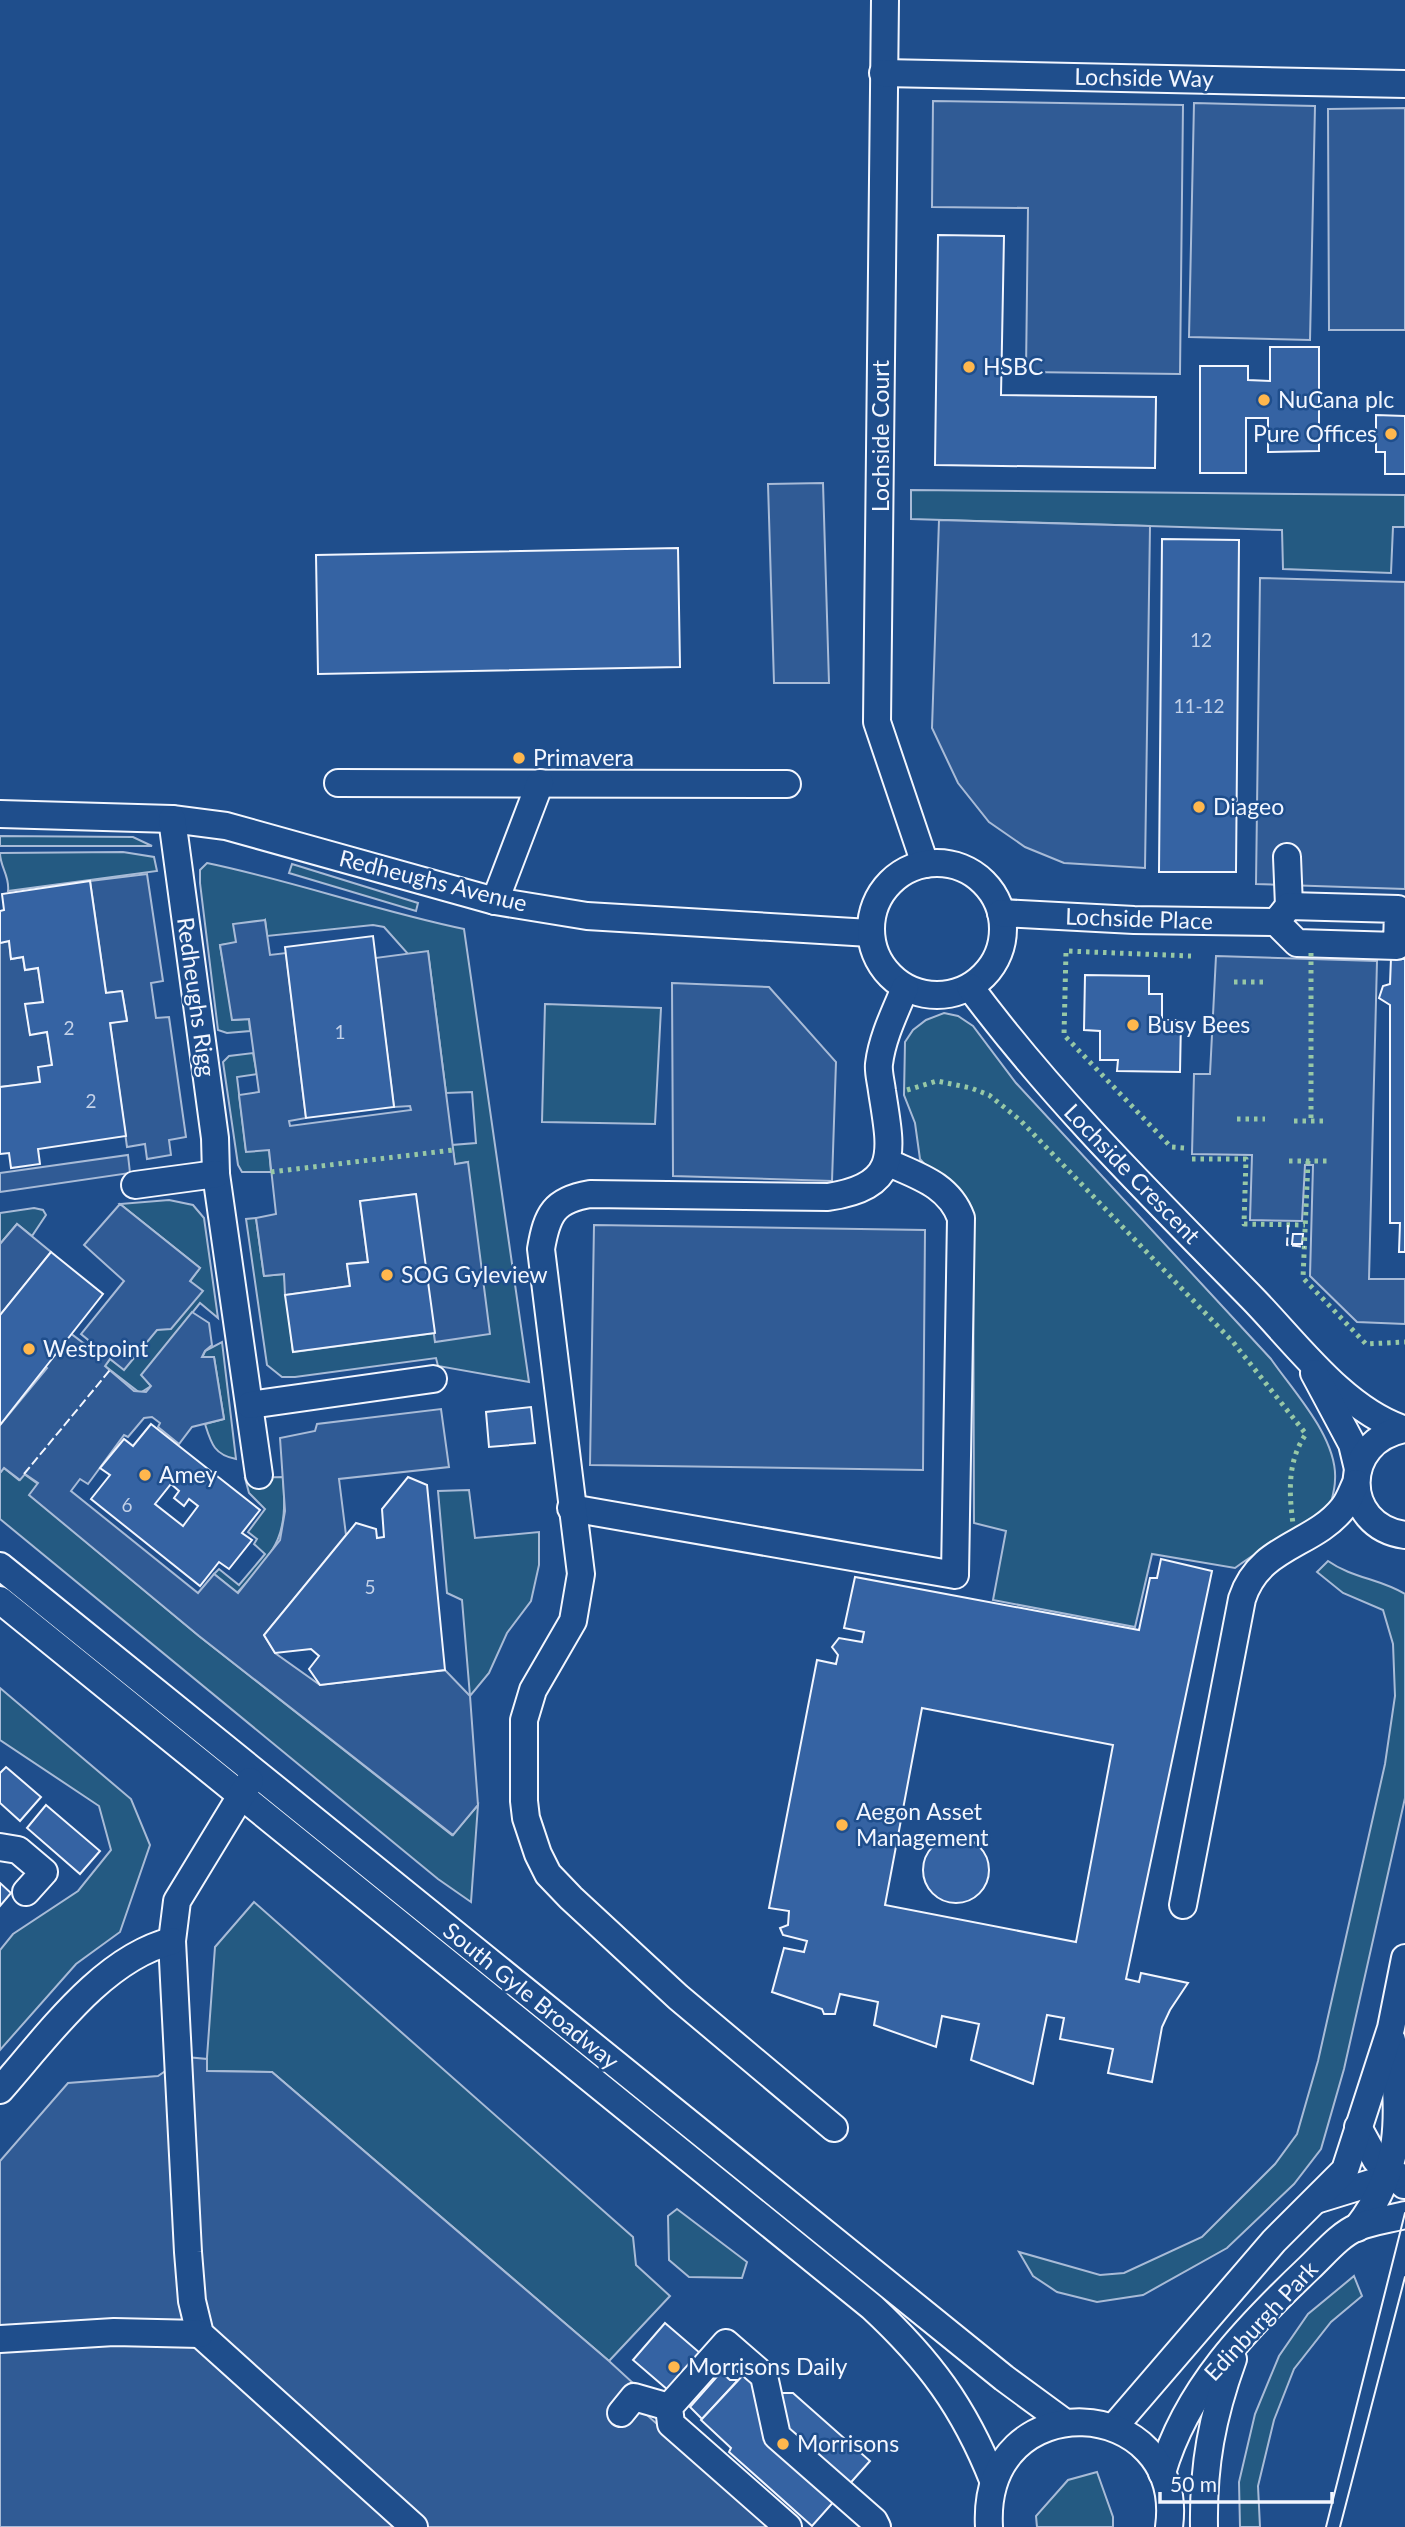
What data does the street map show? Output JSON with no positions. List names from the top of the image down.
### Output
{
  "streets": {
    "street": [
      "Lochside Way",
      "Lochside Court",
      "Redheughs Avenue",
      "Lochside Place",
      "Redheughs Rigg",
      "Lochside Crescent",
      "South Gyle Broadway",
      "Edinburgh Park"
    ]
  },
  "crossings": [
    ["Lochside Way", "Lochside Court"],
    ["Lochside Court", "Redheughs Avenue"],
    ["Lochside Court", "Lochside Place"],
    ["Lochside Court", "Lochside Crescent"],
    ["Redheughs Avenue", "Lochside Place"],
    ["Redheughs Avenue", "Redheughs Rigg"],
    ["Redheughs Avenue", "Lochside Crescent"],
    ["Lochside Place", "Lochside Crescent"],
    ["South Gyle Broadway", "Edinburgh Park"]
  ],
  "places": [
    "HSBC",
    "NuCana plc",
    "Pure Offices",
    "Primavera",
    "Diageo",
    "Busy Bees",
    "SOG Gyleview",
    "Westpoint",
    "Amey",
    "Aegon Asset Management",
    "Morrisons Daily",
    "Morrisons"
  ],
  "house_numbers": [
    "12",
    "11-12",
    "2",
    "1",
    "2",
    "6",
    "5"
  ],
  "scale_bar": "50 m"
}
